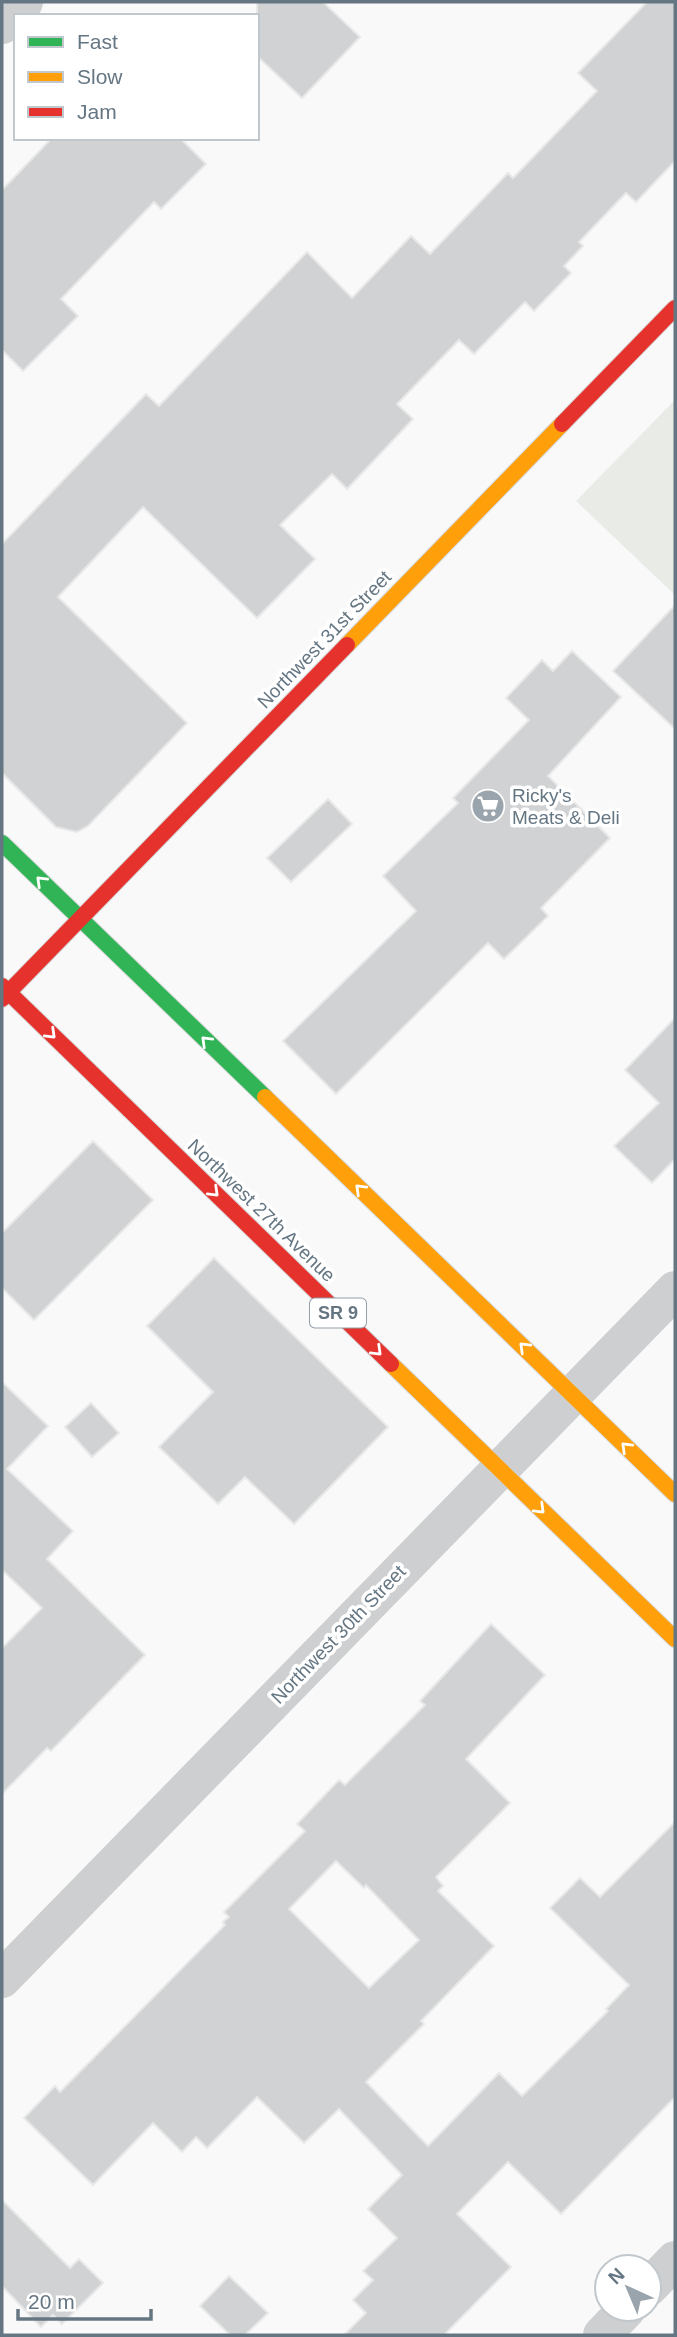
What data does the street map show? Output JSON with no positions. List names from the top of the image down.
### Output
{
  "streets": {
    "main road": ["Northwest 31st Street", "Northwest 27th Avenue", "SR 9"],
    "street": ["Northwest 30th Street"]
  },
  "crossings": [
    ["Northwest 31st Street", "Northwest 27th Avenue"],
    ["Northwest 27th Avenue", "Northwest 30th Street"]
  ],
  "places": {
    "supermarket": ["Ricky's Meats & Deli"]
  },
  "legend": ["Fast", "Slow", "Jam"],
  "scale_bar": "20 m",
  "north": "top left"
}
